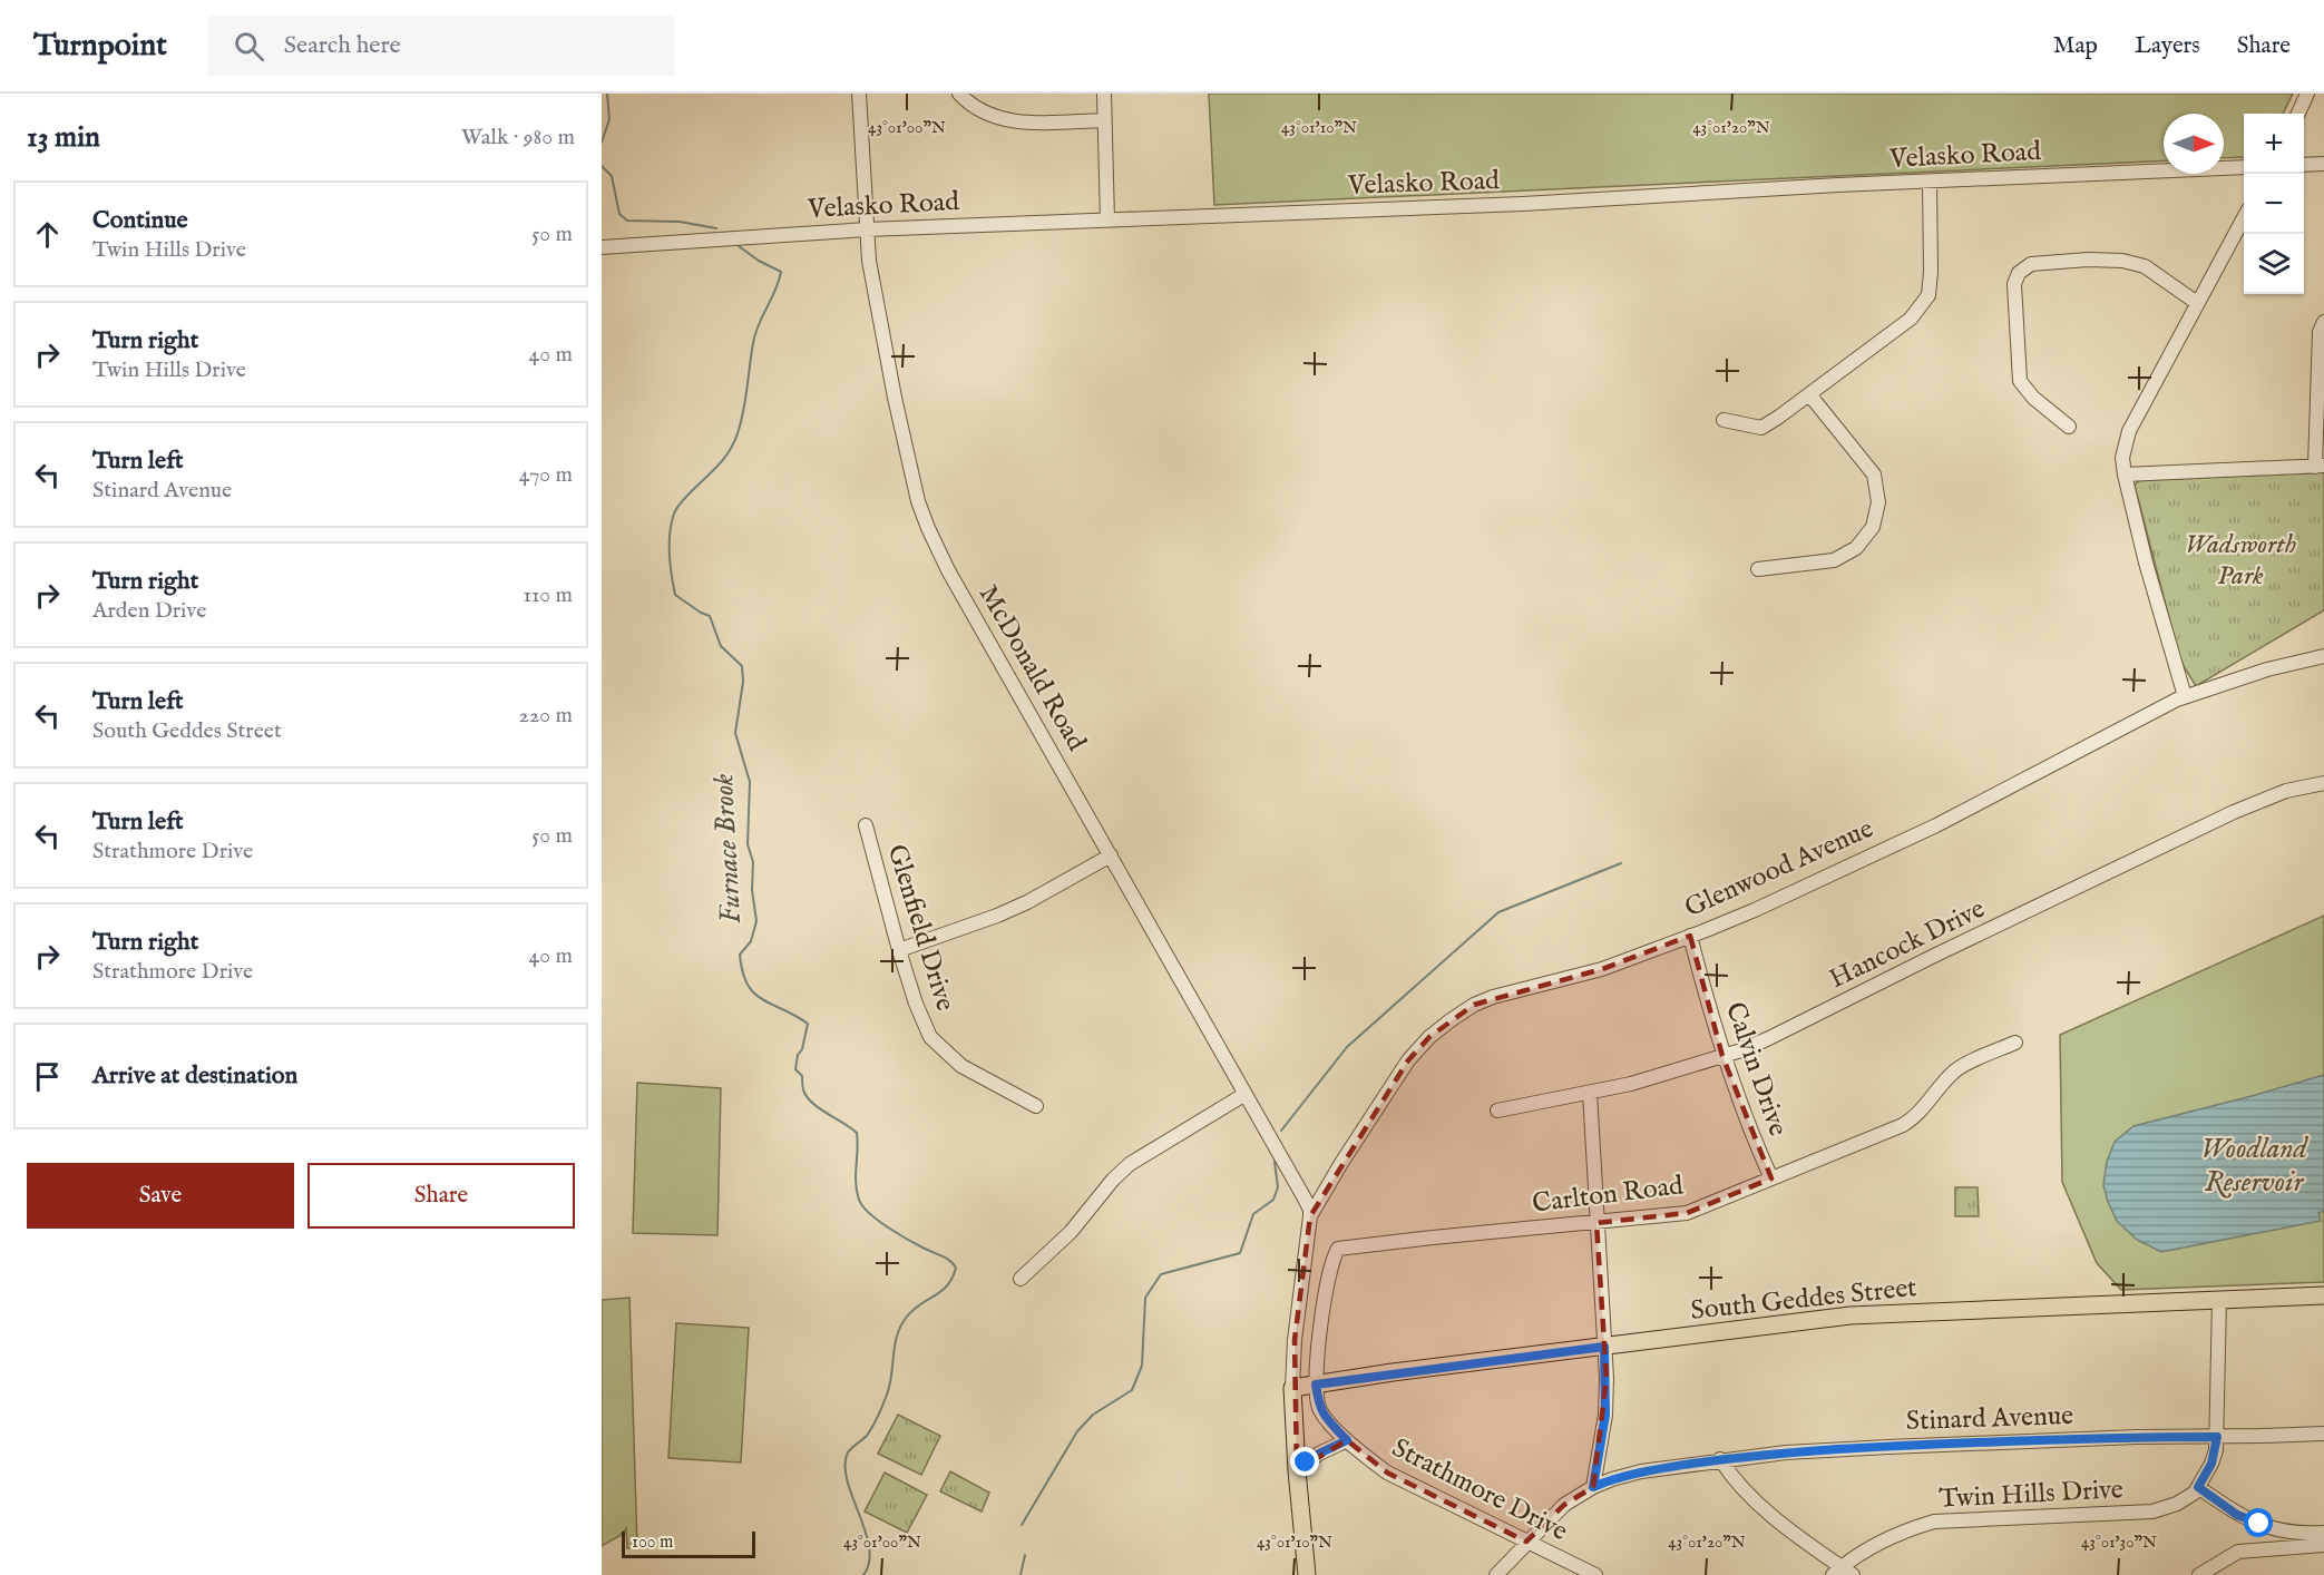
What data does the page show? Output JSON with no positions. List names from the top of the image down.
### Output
{
  "streets": {
    "main road": ["Glenwood Avenue", "South Geddes Street"],
    "street": [
      "Velasko Road",
      "McDonald Road",
      "Glenfield Drive",
      "Hancock Drive",
      "Calvin Drive",
      "Carlton Road",
      "Stinard Avenue",
      "Strathmore Drive",
      "Twin Hills Drive"
    ]
  },
  "crossings": [
    ["Velasko Road", "McDonald Road"],
    ["McDonald Road", "Glenwood Avenue"],
    ["Glenwood Avenue", "Calvin Drive"],
    ["Glenwood Avenue", "South Geddes Street"],
    ["Hancock Drive", "Calvin Drive"],
    ["Calvin Drive", "Carlton Road"],
    ["Carlton Road", "South Geddes Street"],
    ["Carlton Road", "Strathmore Drive"],
    ["South Geddes Street", "Strathmore Drive"],
    ["South Geddes Street", "Twin Hills Drive"],
    ["Stinard Avenue", "Strathmore Drive"],
    ["Stinard Avenue", "Twin Hills Drive"]
  ],
  "water": ["Furnace Brook", "Woodland Reservoir"],
  "parks": ["Wadsworth Park"],
  "scale_bar": "100 m",
  "north": "right",
  "page": {
    "header": "Turnpoint",
    "search": "Search here",
    "nav": ["Map", "Layers", "Share"],
    "heading": ["13 min", "Walk · 980 m"],
    "map_buttons": ["+", "−"],
    "list": [
      ["Continue", "Twin Hills Drive", "50 m"],
      ["Turn right", "Twin Hills Drive", "40 m"],
      ["Turn left", "Stinard Avenue", "470 m"],
      ["Turn right", "Arden Drive", "110 m"],
      ["Turn left", "South Geddes Street", "220 m"],
      ["Turn left", "Strathmore Drive", "50 m"],
      ["Turn right", "Strathmore Drive", "40 m"],
      "Arrive at destination"
    ],
    "buttons": ["Save", "Share"],
    "scale": "100 m"
  },
  "coordinates": [
    "43°01'00\"N",
    "43°01'10\"N",
    "43°01'20\"N",
    "43°01'30\"N"
  ]
}
